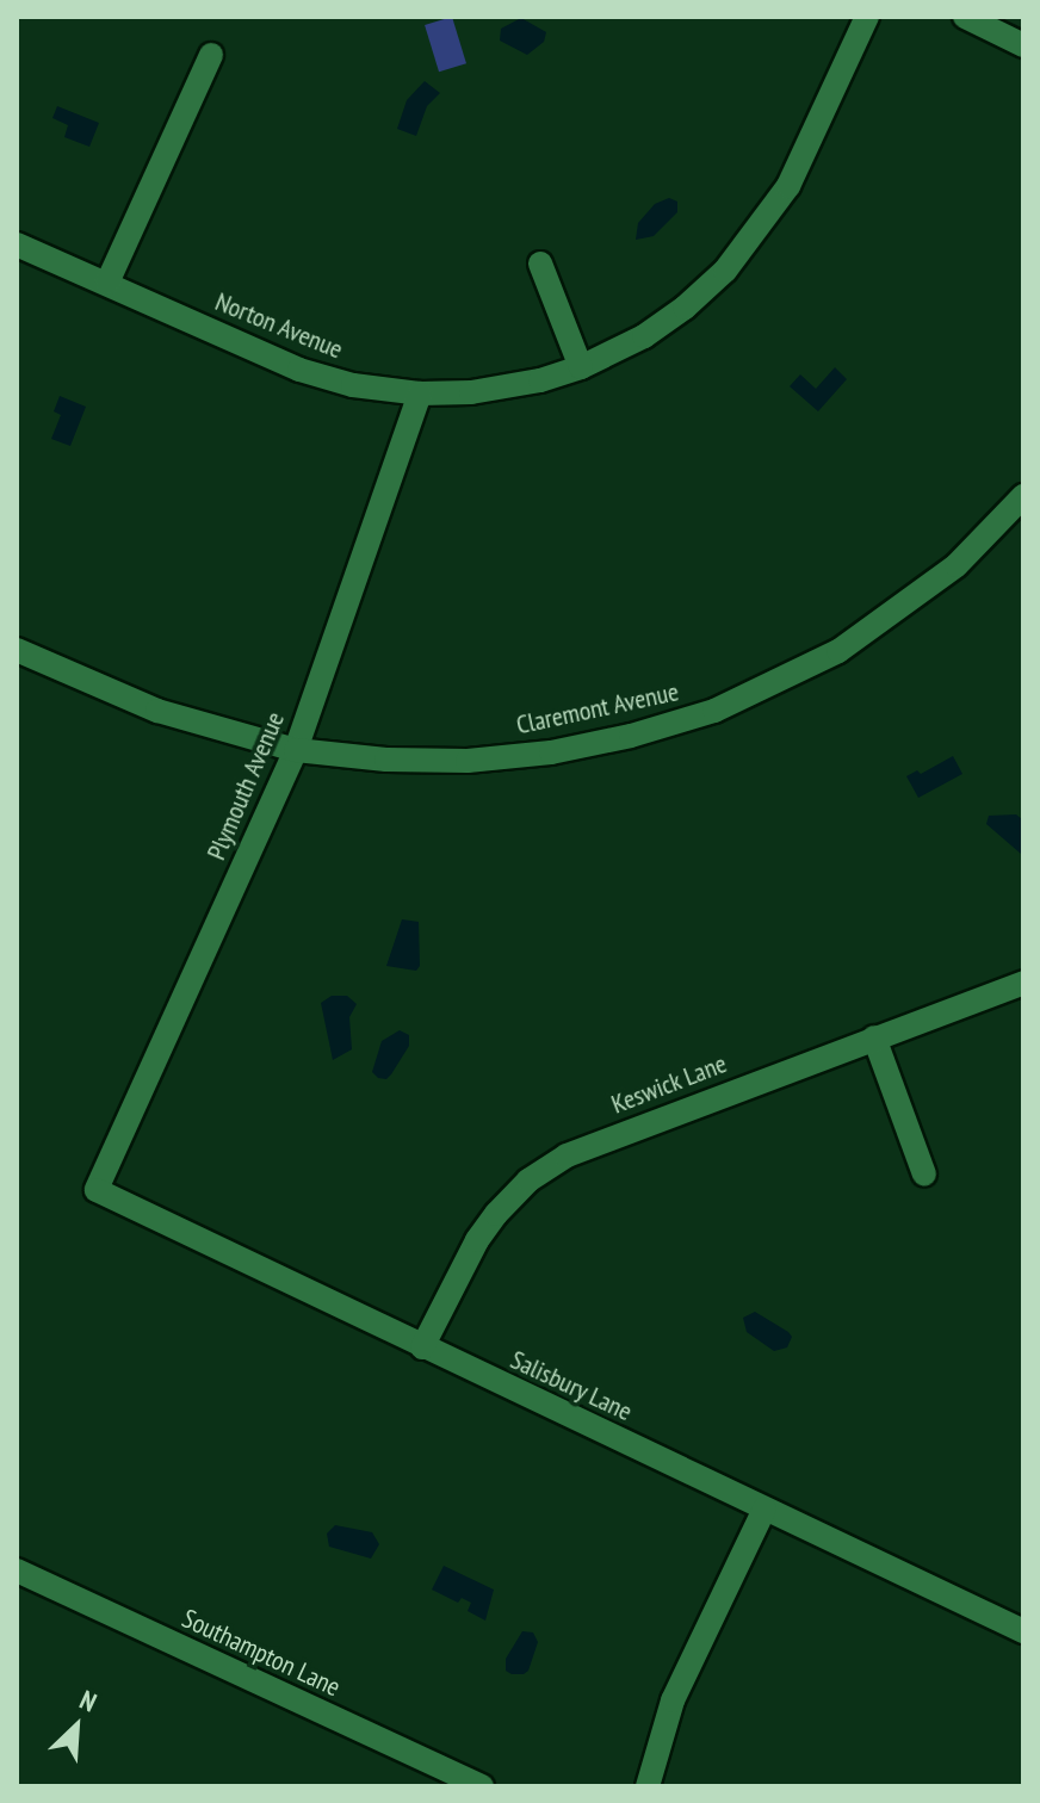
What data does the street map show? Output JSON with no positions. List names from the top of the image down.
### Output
{
  "streets": {
    "street": [
      "Norton Avenue",
      "Claremont Avenue",
      "Plymouth Avenue",
      "Keswick Lane",
      "Salisbury Lane",
      "Southampton Lane"
    ]
  },
  "crossings": [
    ["Norton Avenue", "Plymouth Avenue"],
    ["Claremont Avenue", "Plymouth Avenue"],
    ["Plymouth Avenue", "Salisbury Lane"],
    ["Keswick Lane", "Salisbury Lane"]
  ],
  "north": "top right"
}
